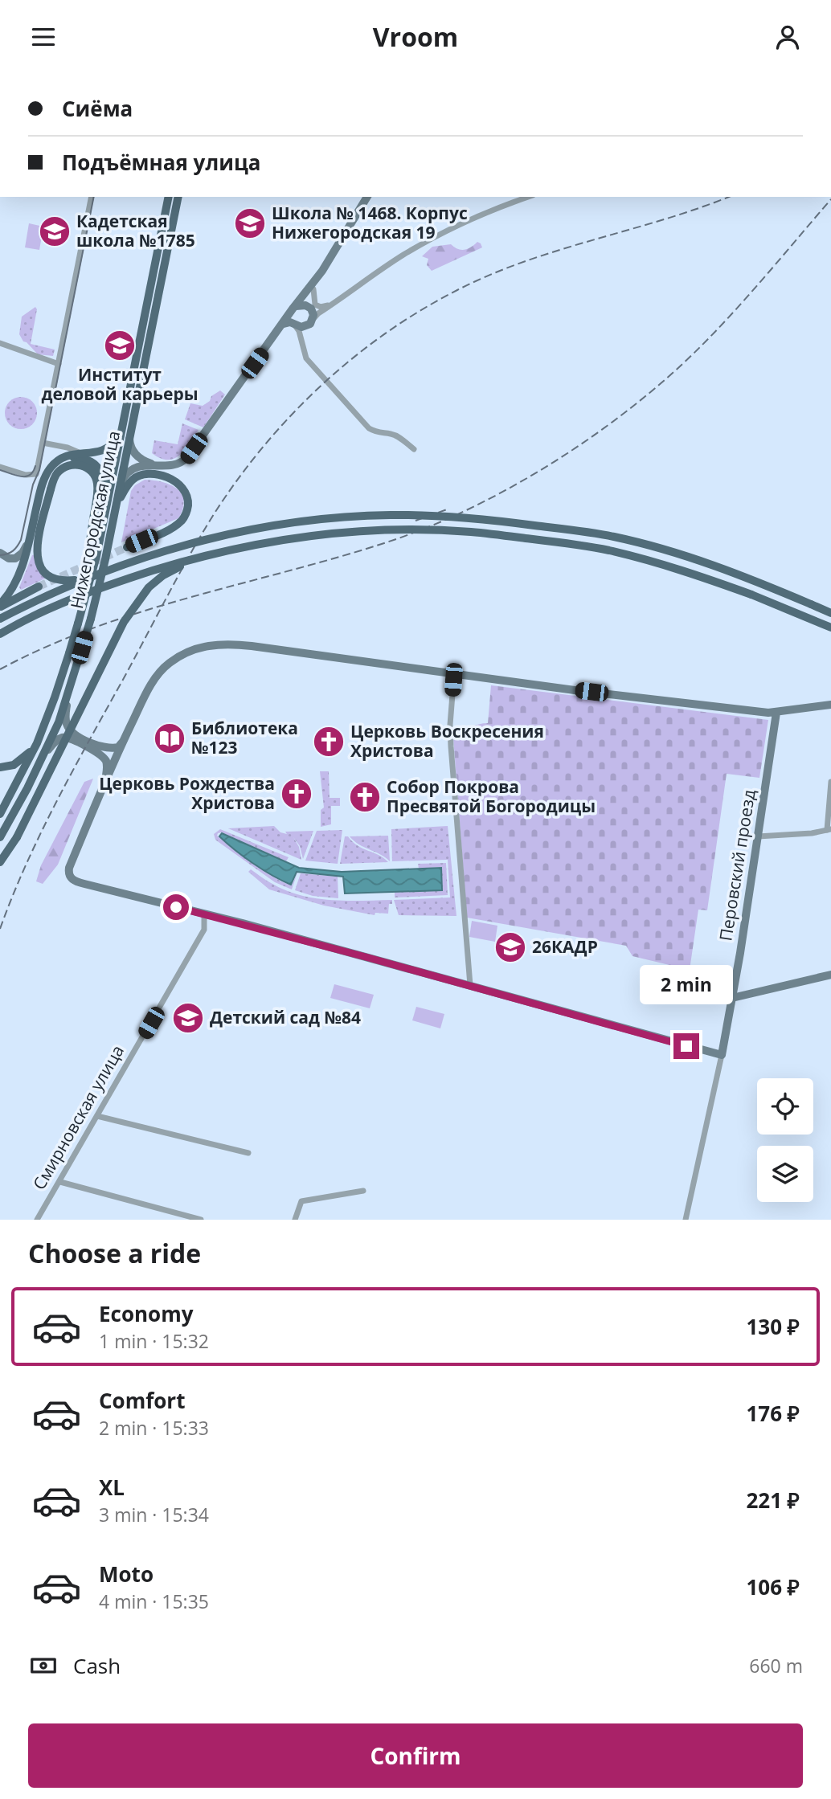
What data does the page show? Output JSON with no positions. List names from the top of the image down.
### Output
{
  "streets": {
    "main road": ["Нижегородская улица"],
    "street": ["Перовский проезд", "Смирновская улица"]
  },
  "places": {
    "school or university": [
      "Школа № 1468. Корпус Нижегородская 19",
      "Кадетская школа №1785",
      "Институт деловой карьеры",
      "26КАДР",
      "Детский сад №84"
    ],
    "library": ["Библиотека №123"],
    "church": ["Церковь Воскресения Христова", "Церковь Рождества Христова", "Собор Покрова Пресвятой Богородицы"]
  },
  "page": {
    "header": "Vroom",
    "banner": ["Сиёма", "Подъёмная улица"],
    "bubble": "2 min",
    "heading": "Choose a ride",
    "list": [
      {
        "name": "Economy",
        "note": "1 min · 15:32",
        "value": "130 ₽"
      },
      {
        "name": "Comfort",
        "note": "2 min · 15:33",
        "value": "176 ₽"
      },
      {
        "name": "XL",
        "note": "3 min · 15:34",
        "value": "221 ₽"
      },
      {
        "name": "Moto",
        "note": "4 min · 15:35",
        "value": "106 ₽"
      }
    ],
    "pay": ["Cash", "660 m"],
    "buttons": "Confirm"
  }
}
